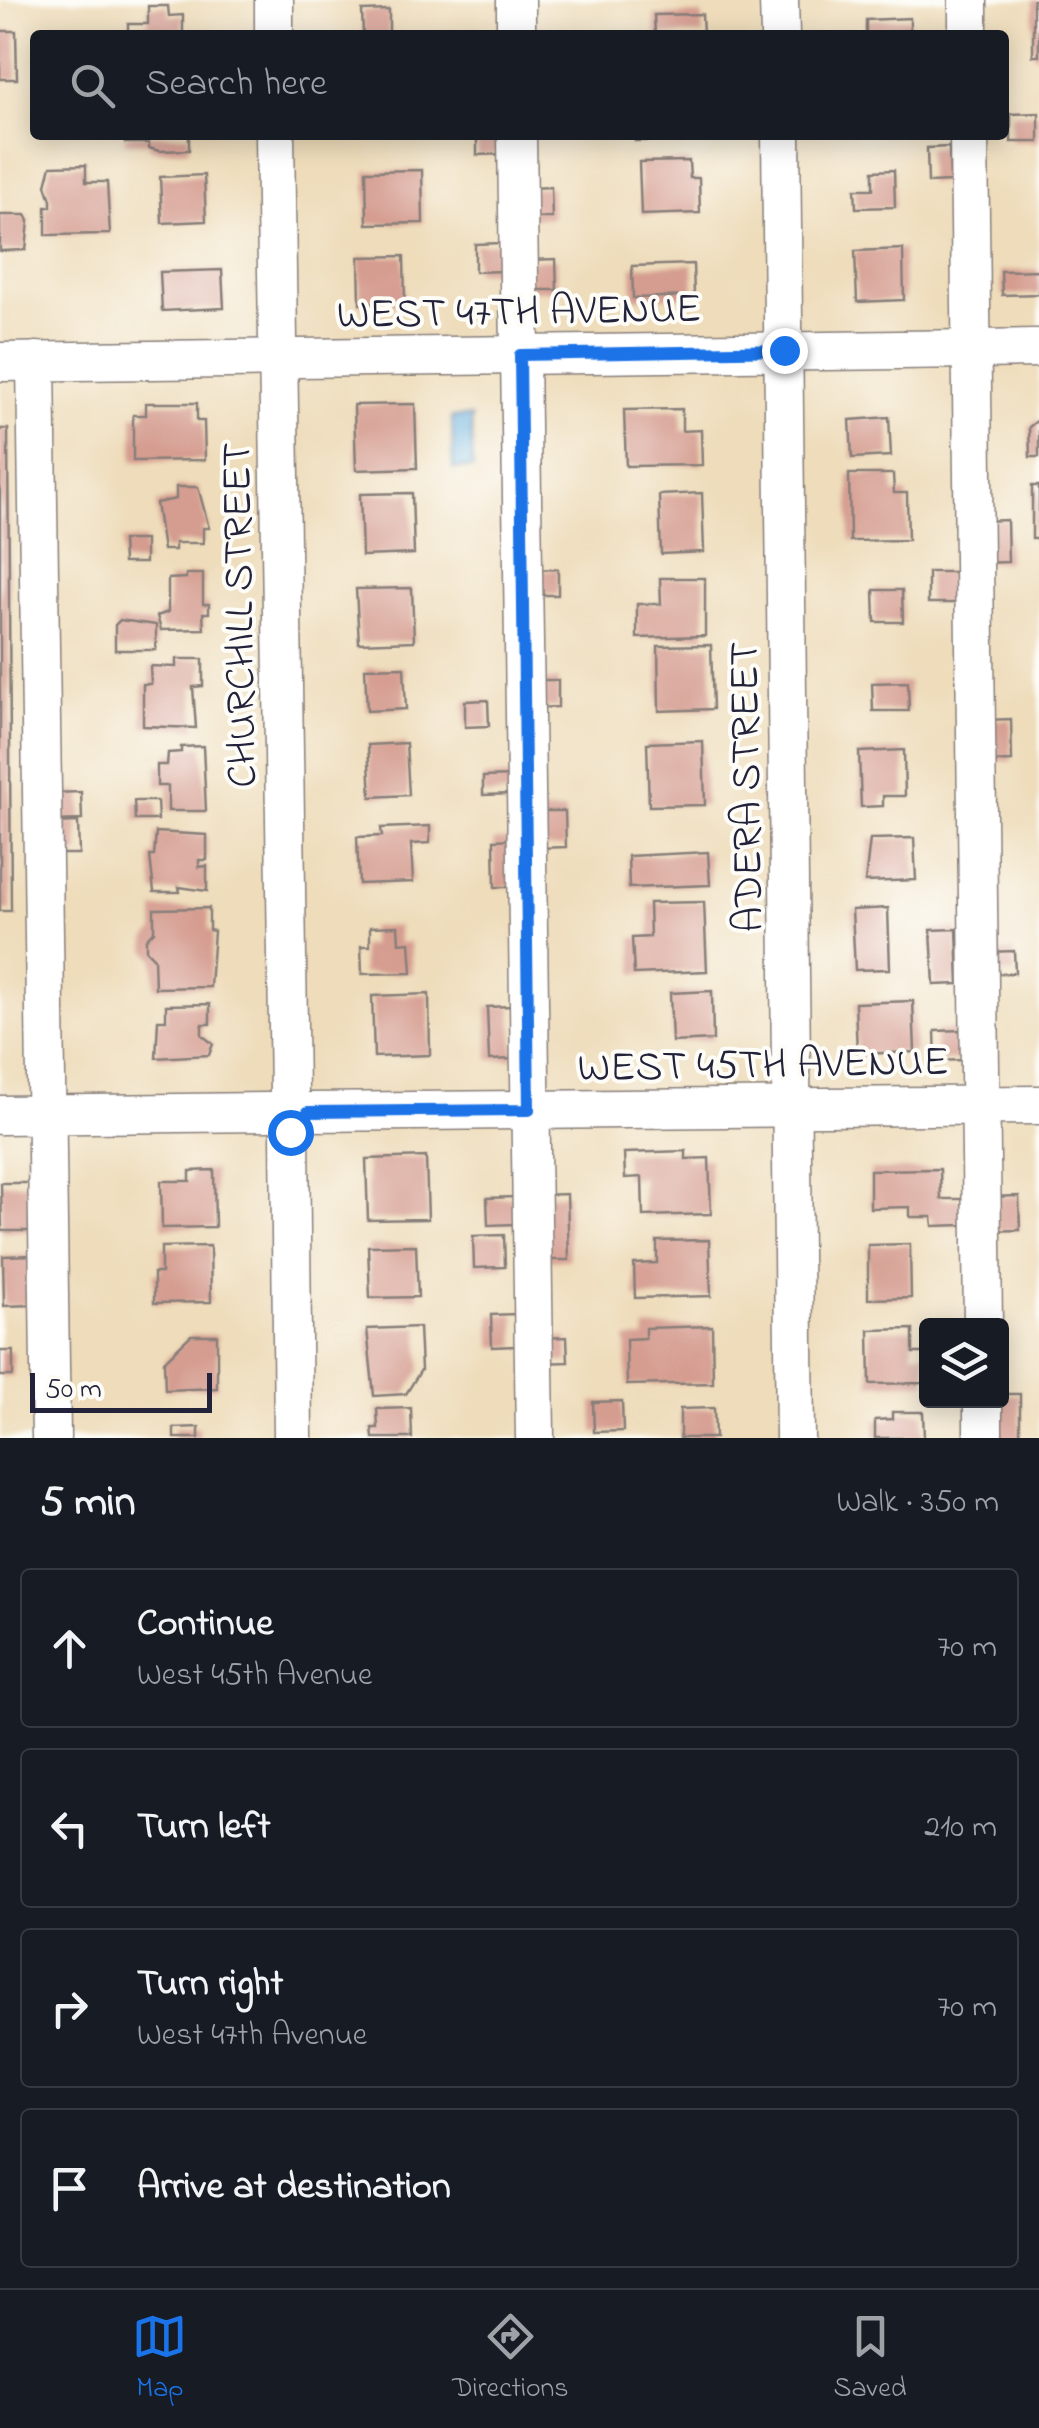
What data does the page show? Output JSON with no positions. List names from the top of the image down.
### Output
{
  "streets": {
    "street": [
      "WEST 47TH AVENUE",
      "CHURCHILL STREET",
      "ADERA STREET",
      "WEST 45TH AVENUE"
    ]
  },
  "crossings": [
    ["WEST 47TH AVENUE", "CHURCHILL STREET"],
    ["WEST 47TH AVENUE", "ADERA STREET"],
    ["CHURCHILL STREET", "WEST 45TH AVENUE"],
    ["ADERA STREET", "WEST 45TH AVENUE"]
  ],
  "scale_bar": "50 m",
  "page": {
    "search": "Search here",
    "scale": "50 m",
    "heading": ["5 min", "Walk · 350 m"],
    "list": [
      ["Continue", "West 45th Avenue", "70 m"],
      ["Turn left", "210 m"],
      ["Turn right", "West 47th Avenue", "70 m"],
      "Arrive at destination"
    ],
    "nav": ["Map", "Directions", "Saved"]
  }
}
